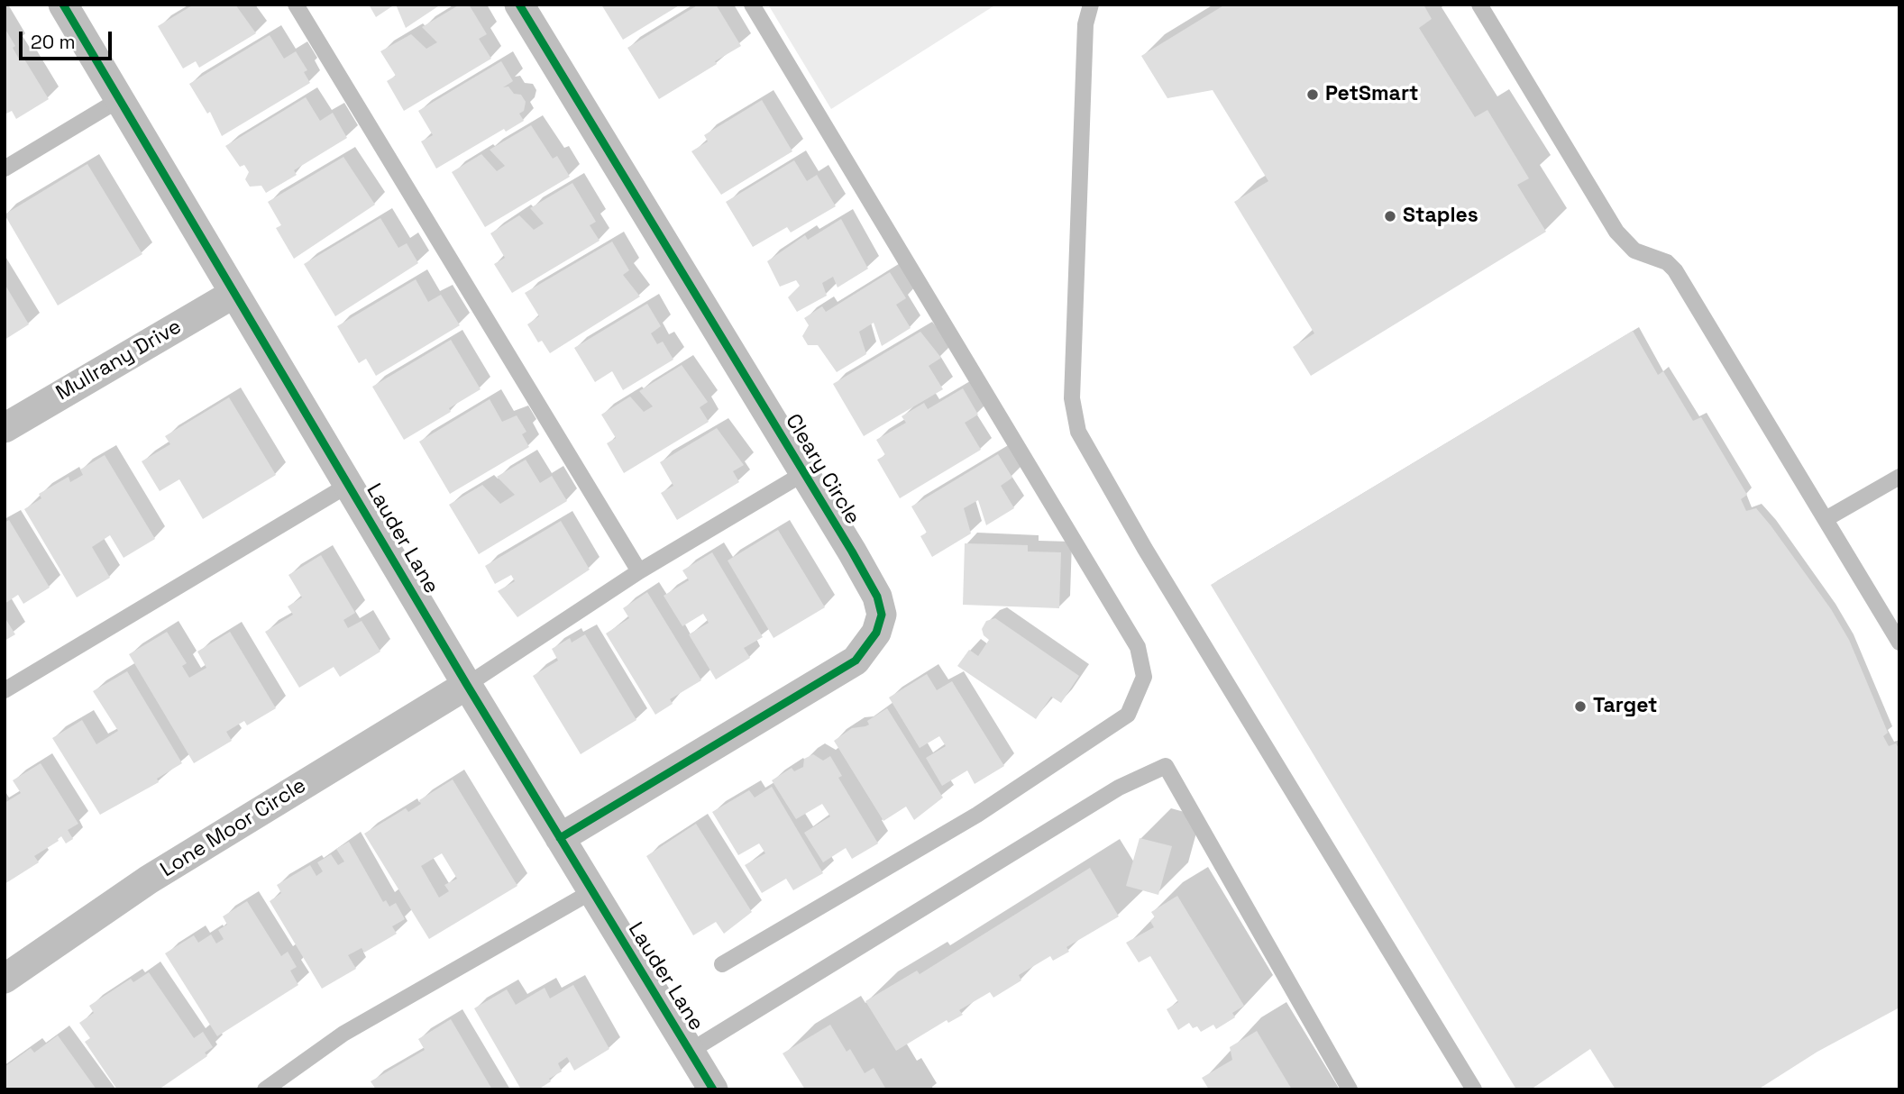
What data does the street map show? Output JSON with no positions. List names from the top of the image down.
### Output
{
  "streets": {
    "street": [
      "Mullrany Drive",
      "Cleary Circle",
      "Lauder Lane",
      "Lone Moor Circle"
    ]
  },
  "crossings": [
    ["Mullrany Drive", "Lauder Lane"],
    ["Cleary Circle", "Lauder Lane"],
    ["Lauder Lane", "Lone Moor Circle"]
  ],
  "places": ["PetSmart", "Staples", "Target"],
  "scale_bar": "20 m"
}
